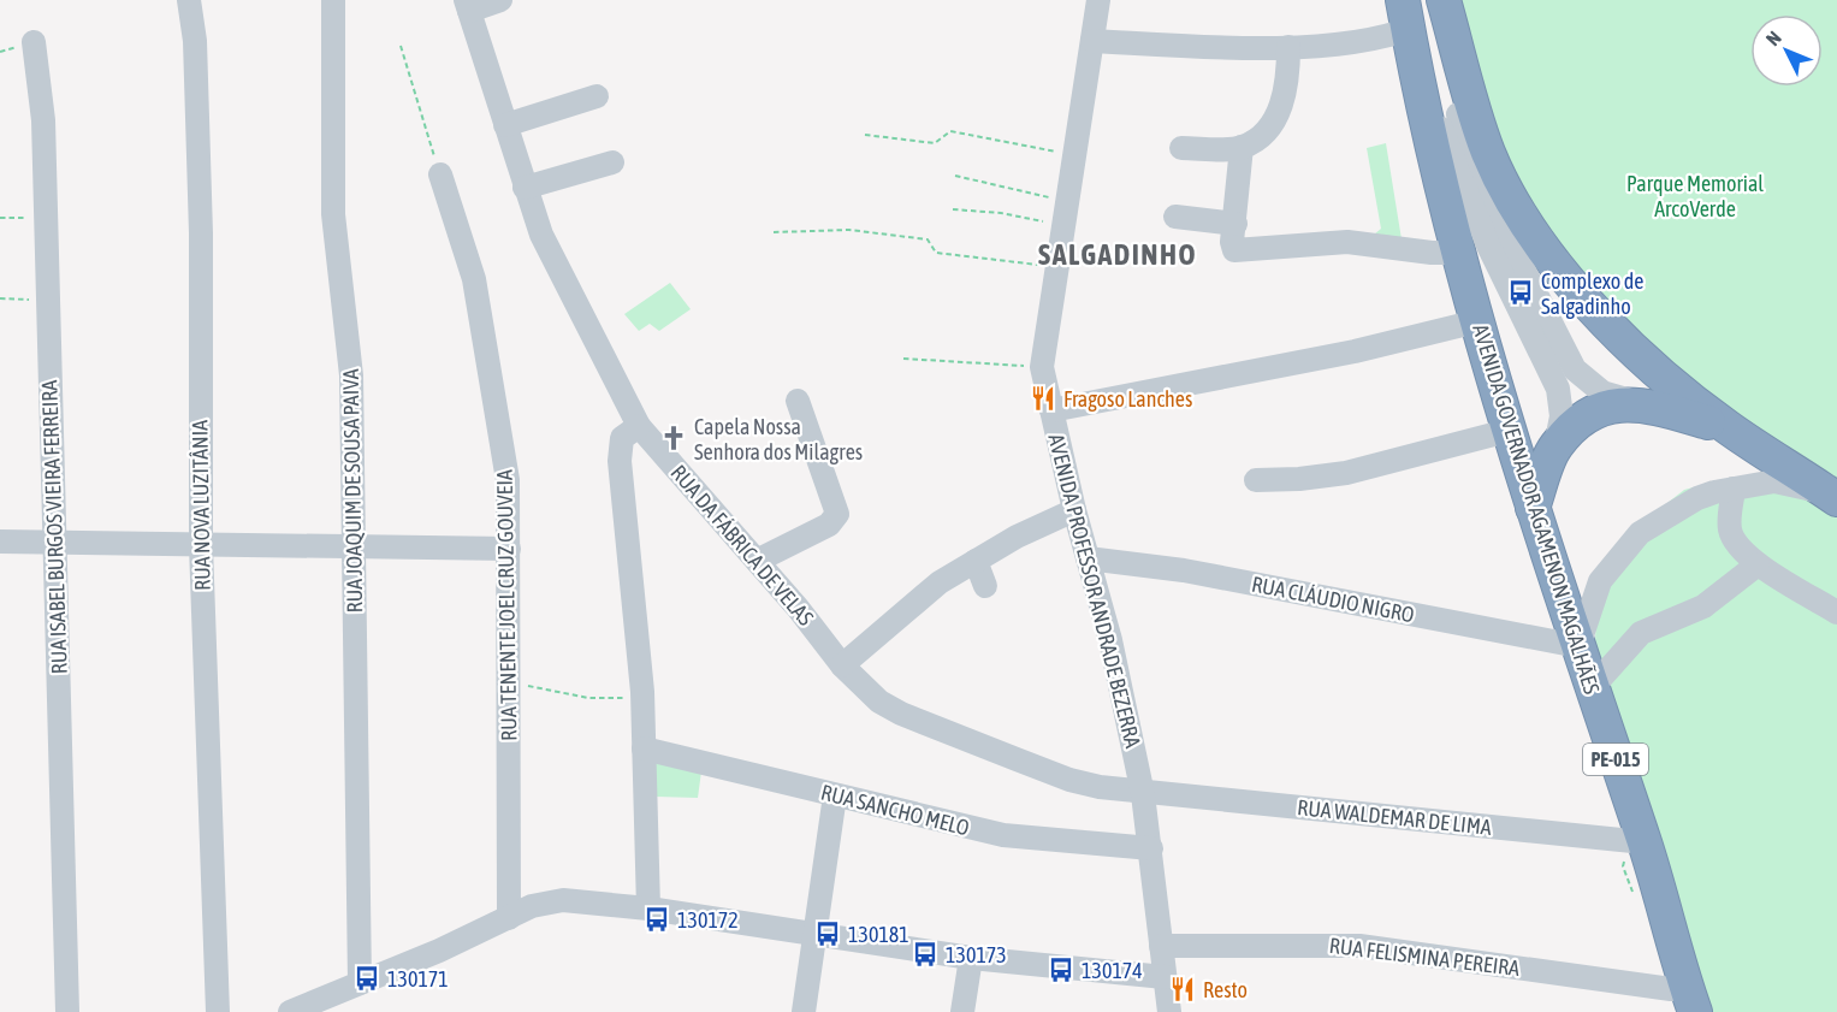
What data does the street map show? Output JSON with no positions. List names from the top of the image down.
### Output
{
  "streets": {
    "highway": ["AVENIDA GOVERNADOR AGAMENON MAGALHÃES", "PE-015"],
    "street": [
      "RUA JOAQUIM DE SOUSA PAIVA",
      "RUA NOVA LUZITÂNIA",
      "RUA ISABEL BURGOS VIEIRA FERREIRA",
      "RUA DA FÁBRICA DE VELAS",
      "AVENIDA PROFESSOR ANDRADE BEZERRA",
      "RUA CLÁUDIO NIGRO",
      "RUA TENENTE JOEL CRUZ GOUVEIA",
      "RUA SANCHO MELO",
      "RUA WALDEMAR DE LIMA",
      "RUA FELISMINA PEREIRA"
    ]
  },
  "crossings": [
    ["AVENIDA GOVERNADOR AGAMENON MAGALHÃES", "RUA CLÁUDIO NIGRO"],
    ["AVENIDA GOVERNADOR AGAMENON MAGALHÃES", "RUA WALDEMAR DE LIMA"],
    ["AVENIDA GOVERNADOR AGAMENON MAGALHÃES", "RUA FELISMINA PEREIRA"],
    ["RUA DA FÁBRICA DE VELAS", "AVENIDA PROFESSOR ANDRADE BEZERRA"],
    ["RUA DA FÁBRICA DE VELAS", "RUA WALDEMAR DE LIMA"],
    ["AVENIDA PROFESSOR ANDRADE BEZERRA", "RUA CLÁUDIO NIGRO"],
    ["AVENIDA PROFESSOR ANDRADE BEZERRA", "RUA SANCHO MELO"],
    ["AVENIDA PROFESSOR ANDRADE BEZERRA", "RUA WALDEMAR DE LIMA"],
    ["AVENIDA PROFESSOR ANDRADE BEZERRA", "RUA FELISMINA PEREIRA"]
  ],
  "districts": ["SALGADINHO"],
  "parks": ["Parque Memorial ArcoVerde"],
  "places": {
    "bus stop": [
      "Complexo de Salgadinho",
      "130172",
      "130181",
      "130173",
      "130174",
      "130171"
    ],
    "restaurant": ["Fragoso Lanches", "Resto"],
    "church": ["Capela Nossa Senhora dos Milagres"]
  },
  "north": "top left"
}
